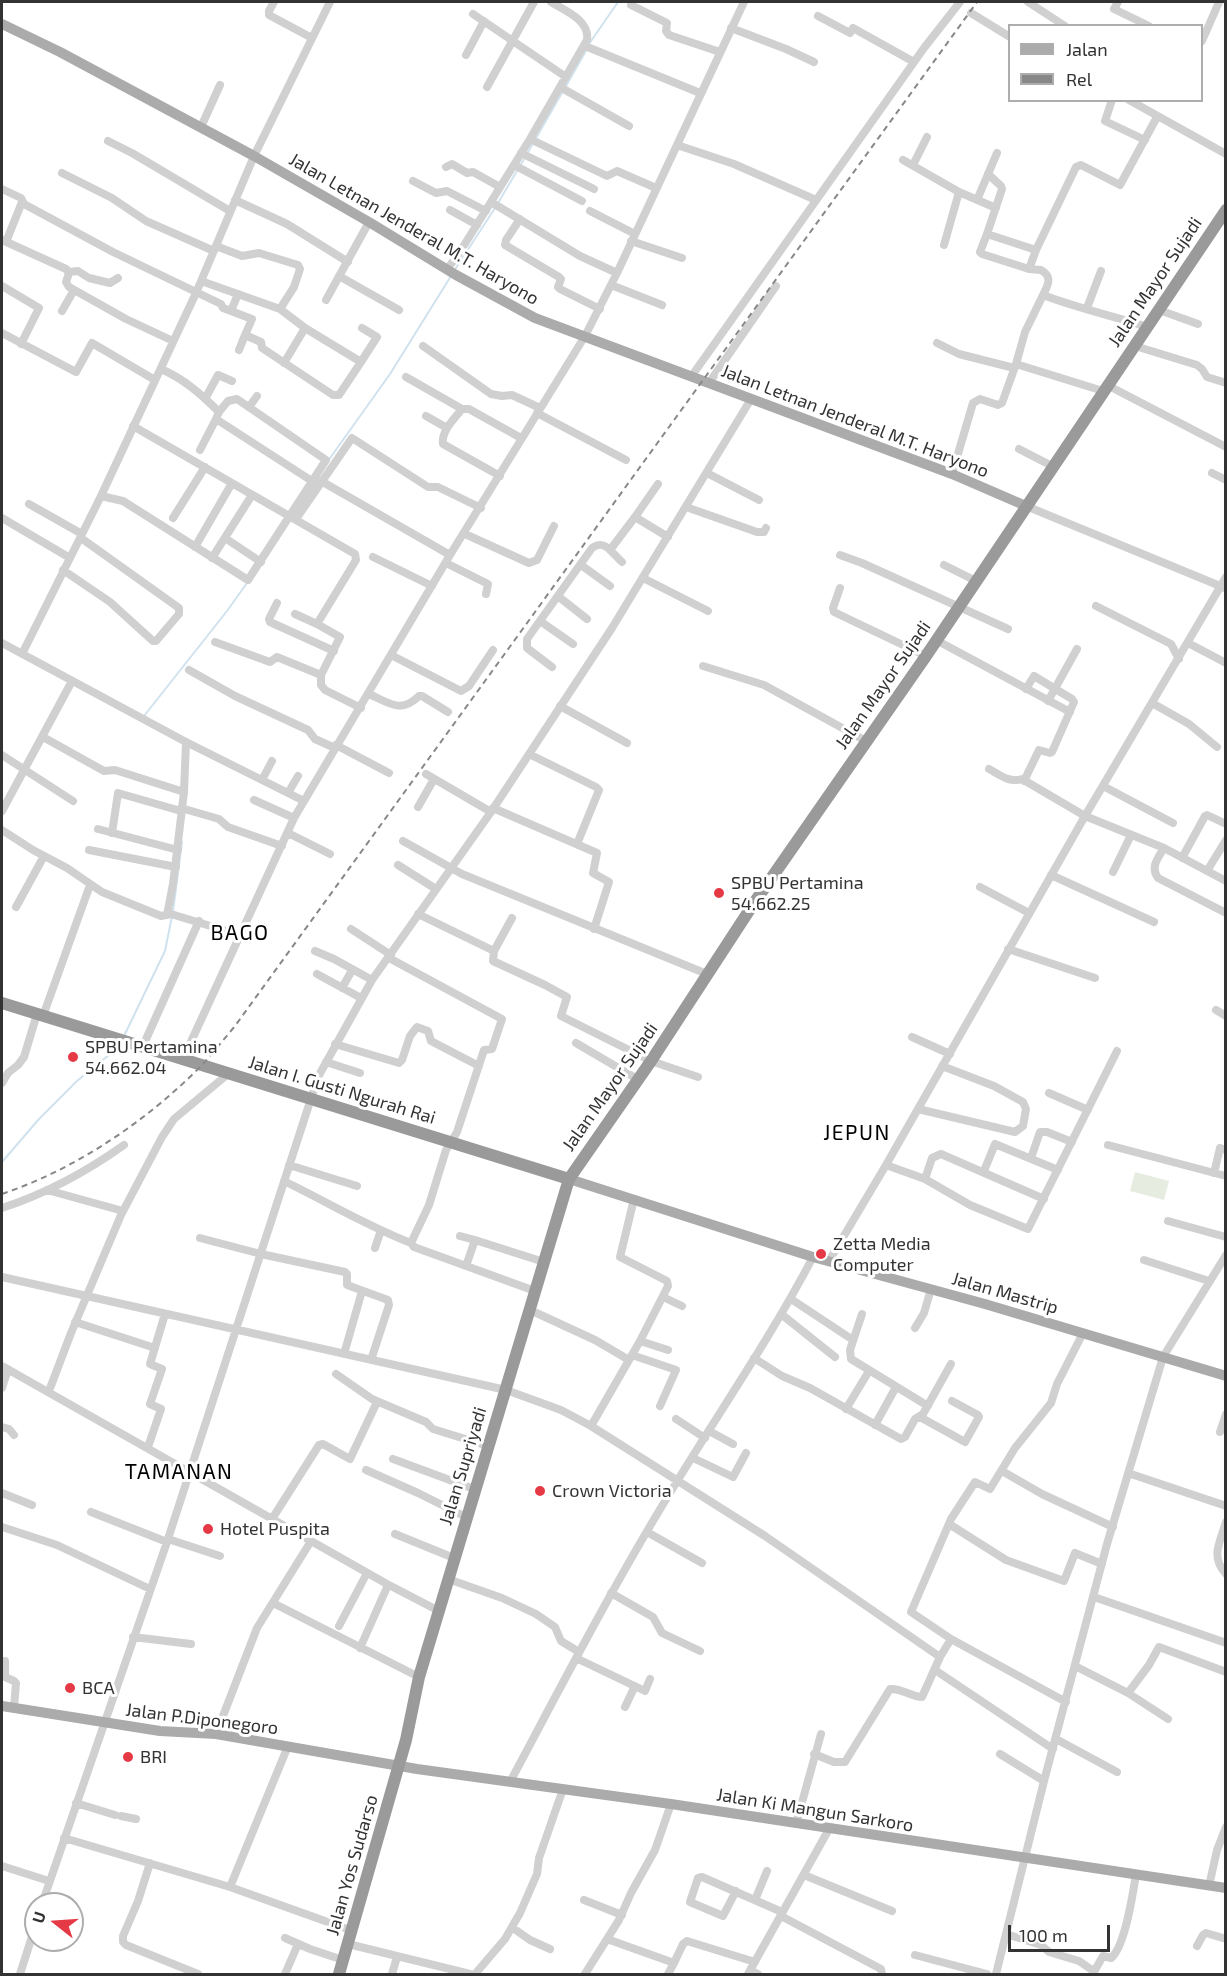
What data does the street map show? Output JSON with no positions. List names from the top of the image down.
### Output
{
  "streets": {
    "highway": [
      "Jalan Mayor Sujadi",
      "Jalan I. Gusti Ngurah Rai",
      "Jalan Supriyadi",
      "Jalan Yos Sudarso"
    ],
    "main road": [
      "Jalan Letnan Jenderal M.T. Haryono",
      "Jalan Mastrip",
      "Jalan P.Diponegoro",
      "Jalan Ki Mangun Sarkoro"
    ]
  },
  "crossings": [
    ["Jalan Letnan Jenderal M.T. Haryono", "Jalan Mayor Sujadi"],
    ["Jalan Mayor Sujadi", "Jalan I. Gusti Ngurah Rai"],
    ["Jalan Mayor Sujadi", "Jalan Mastrip"],
    ["Jalan Mayor Sujadi", "Jalan Supriyadi"],
    ["Jalan I. Gusti Ngurah Rai", "Jalan Mastrip"],
    ["Jalan I. Gusti Ngurah Rai", "Jalan Supriyadi"],
    ["Jalan Mastrip", "Jalan Supriyadi"],
    ["Jalan Supriyadi", "Jalan P.Diponegoro"],
    ["Jalan Supriyadi", "Jalan Ki Mangun Sarkoro"],
    ["Jalan Supriyadi", "Jalan Yos Sudarso"],
    ["Jalan P.Diponegoro", "Jalan Ki Mangun Sarkoro"],
    ["Jalan P.Diponegoro", "Jalan Yos Sudarso"],
    ["Jalan Ki Mangun Sarkoro", "Jalan Yos Sudarso"]
  ],
  "districts": ["BAGO", "JEPUN", "TAMANAN"],
  "places": [
    "SPBU Pertamina 54.662.25",
    "SPBU Pertamina 54.662.04",
    "Zetta Media Computer",
    "Crown Victoria",
    "Hotel Puspita",
    "BCA",
    "BRI"
  ],
  "legend": ["Jalan", "Rel"],
  "scale_bar": "100 m",
  "north": "left"
}
